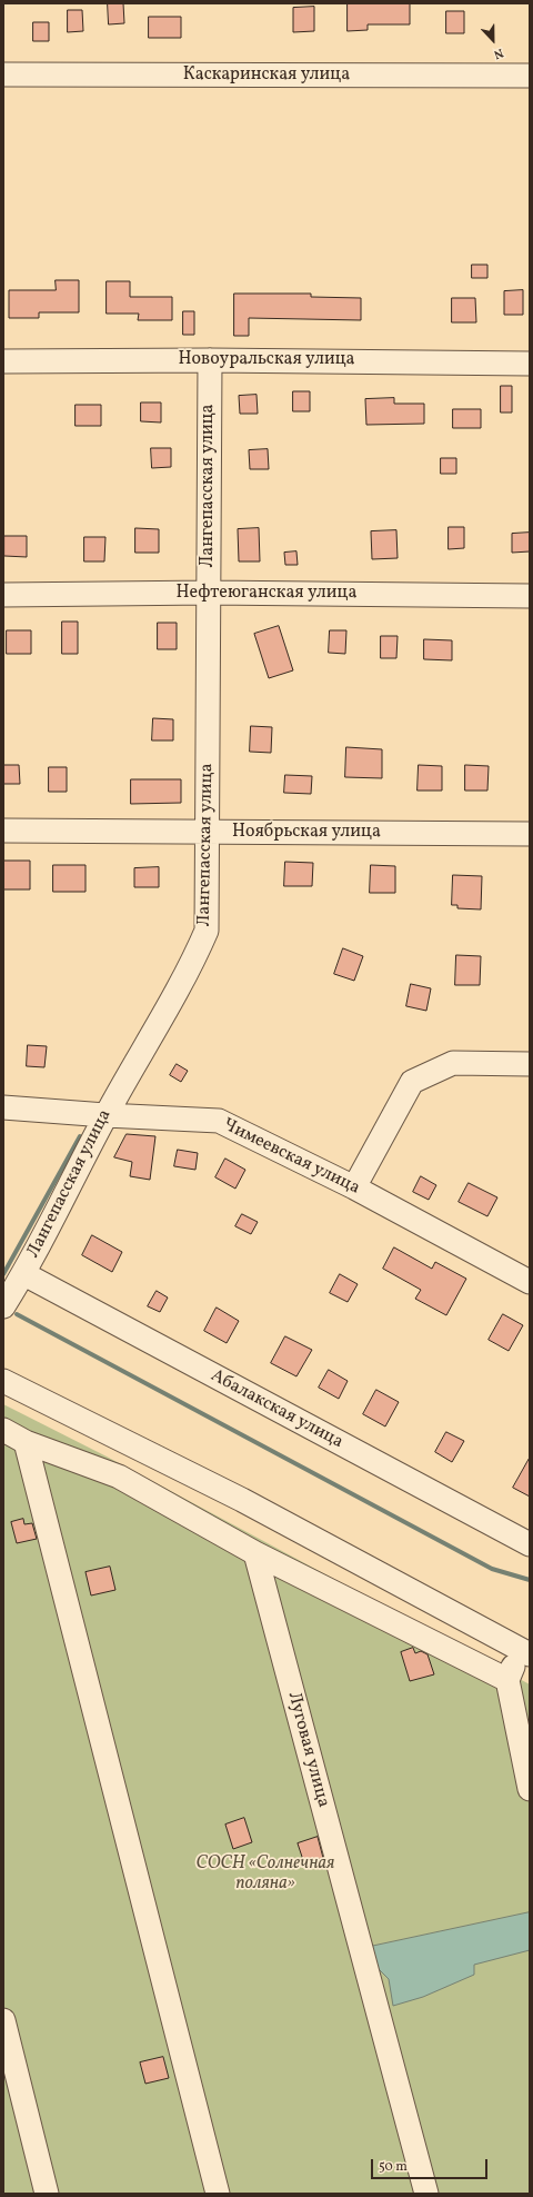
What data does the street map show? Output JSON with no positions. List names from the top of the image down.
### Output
{
  "streets": {
    "street": [
      "Каскаринская улица",
      "Новоуральская улица",
      "Лангепасская улица",
      "Нефтеюганская улица",
      "Ноябрьская улица",
      "Чимеевская улица",
      "Абалакская улица",
      "Луговая улица"
    ]
  },
  "crossings": [
    ["Новоуральская улица", "Лангепасская улица"],
    ["Лангепасская улица", "Нефтеюганская улица"],
    ["Лангепасская улица", "Ноябрьская улица"],
    ["Лангепасская улица", "Чимеевская улица"],
    ["Лангепасская улица", "Абалакская улица"]
  ],
  "parks": ["СОСН «Солнечная поляна»"],
  "scale_bar": "50 m",
  "north": "bottom"
}
